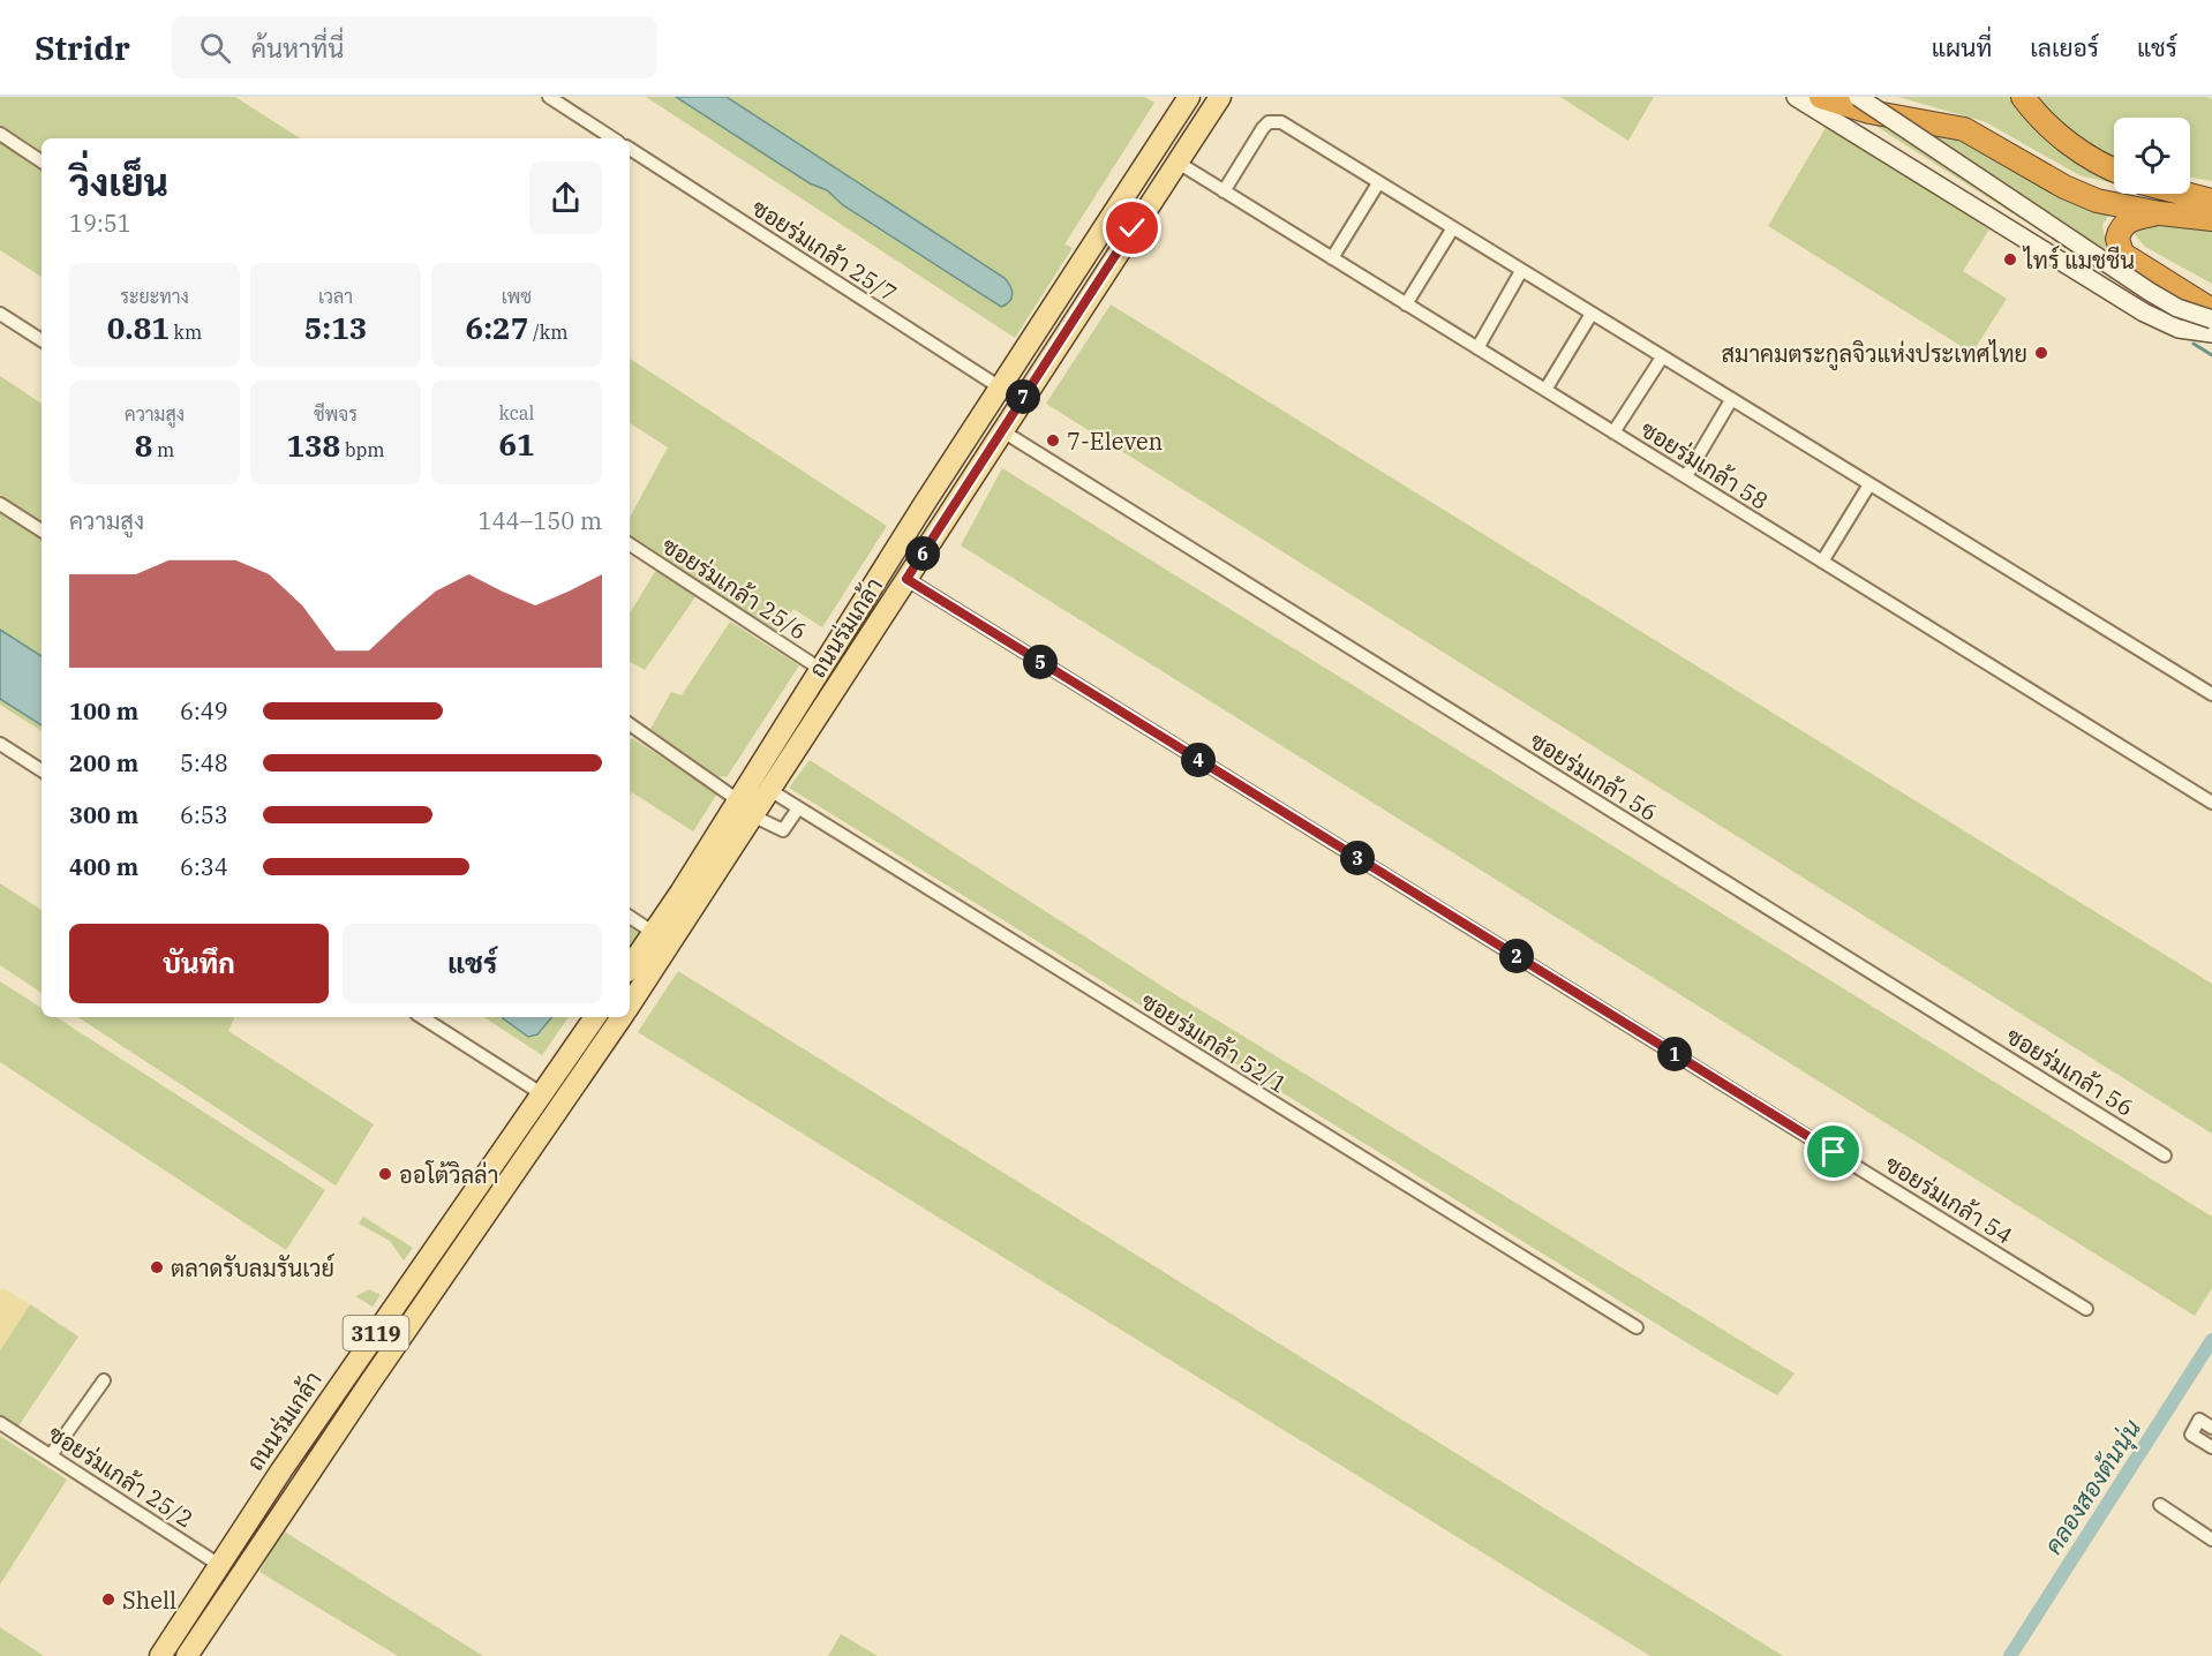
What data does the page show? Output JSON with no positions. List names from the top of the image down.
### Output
{
  "streets": {
    "main road": ["ถนนร่มเกล้า", "3119"],
    "street": [
      "ซอยร่มเกล้า 25/7",
      "ซอยร่มเกล้า 58",
      "ซอยร่มเกล้า 25/6",
      "ซอยร่มเกล้า 56",
      "ซอยร่มเกล้า 52/1",
      "ซอยร่มเกล้า 54",
      "ซอยร่มเกล้า 25/2"
    ]
  },
  "crossings": [
    ["ซอยร่มเกล้า 25/7", "ถนนร่มเกล้า"],
    ["ซอยร่มเกล้า 58", "ถนนร่มเกล้า"],
    ["ซอยร่มเกล้า 25/6", "ถนนร่มเกล้า"],
    ["ถนนร่มเกล้า", "ซอยร่มเกล้า 56"],
    ["ถนนร่มเกล้า", "ซอยร่มเกล้า 52/1"],
    ["ถนนร่มเกล้า", "ซอยร่มเกล้า 54"],
    ["ถนนร่มเกล้า", "ซอยร่มเกล้า 25/2"]
  ],
  "water": ["คลองสองต้นนุ่น"],
  "places": [
    "ไทร์ แมชชีน",
    "สมาคมตระกูลจิวแห่งประเทศไทย",
    "7-Eleven",
    "ออโต้วิลล่า",
    "ตลาดรับลมรันเวย์",
    "Shell"
  ],
  "page": {
    "header": "Stridr",
    "search": "ค้นหาที่นี่",
    "nav": ["แผนที่", "เลเยอร์", "แชร์"],
    "heading": ["วิ่งเย็น", "19:51"],
    "stats": [
      ["ระยะทาง", "0.81 km"],
      ["เวลา", "5:13"],
      ["เพซ", "6:27 /km"],
      ["ความสูง", "8 m"],
      ["ชีพจร", "138 bpm"],
      ["kcal", "61"]
    ],
    "pins": [
      "7",
      "6",
      "5",
      "4",
      "3",
      "2",
      "1"
    ],
    "chart": ["ความสูง", "144–150 m"],
    "list": [
      {
        "name": "100 m",
        "note": "6:49"
      },
      {
        "name": "200 m",
        "note": "5:48"
      },
      {
        "name": "300 m",
        "note": "6:53"
      },
      {
        "name": "400 m",
        "note": "6:34"
      }
    ],
    "buttons": ["บันทึก", "แชร์"]
  }
}
